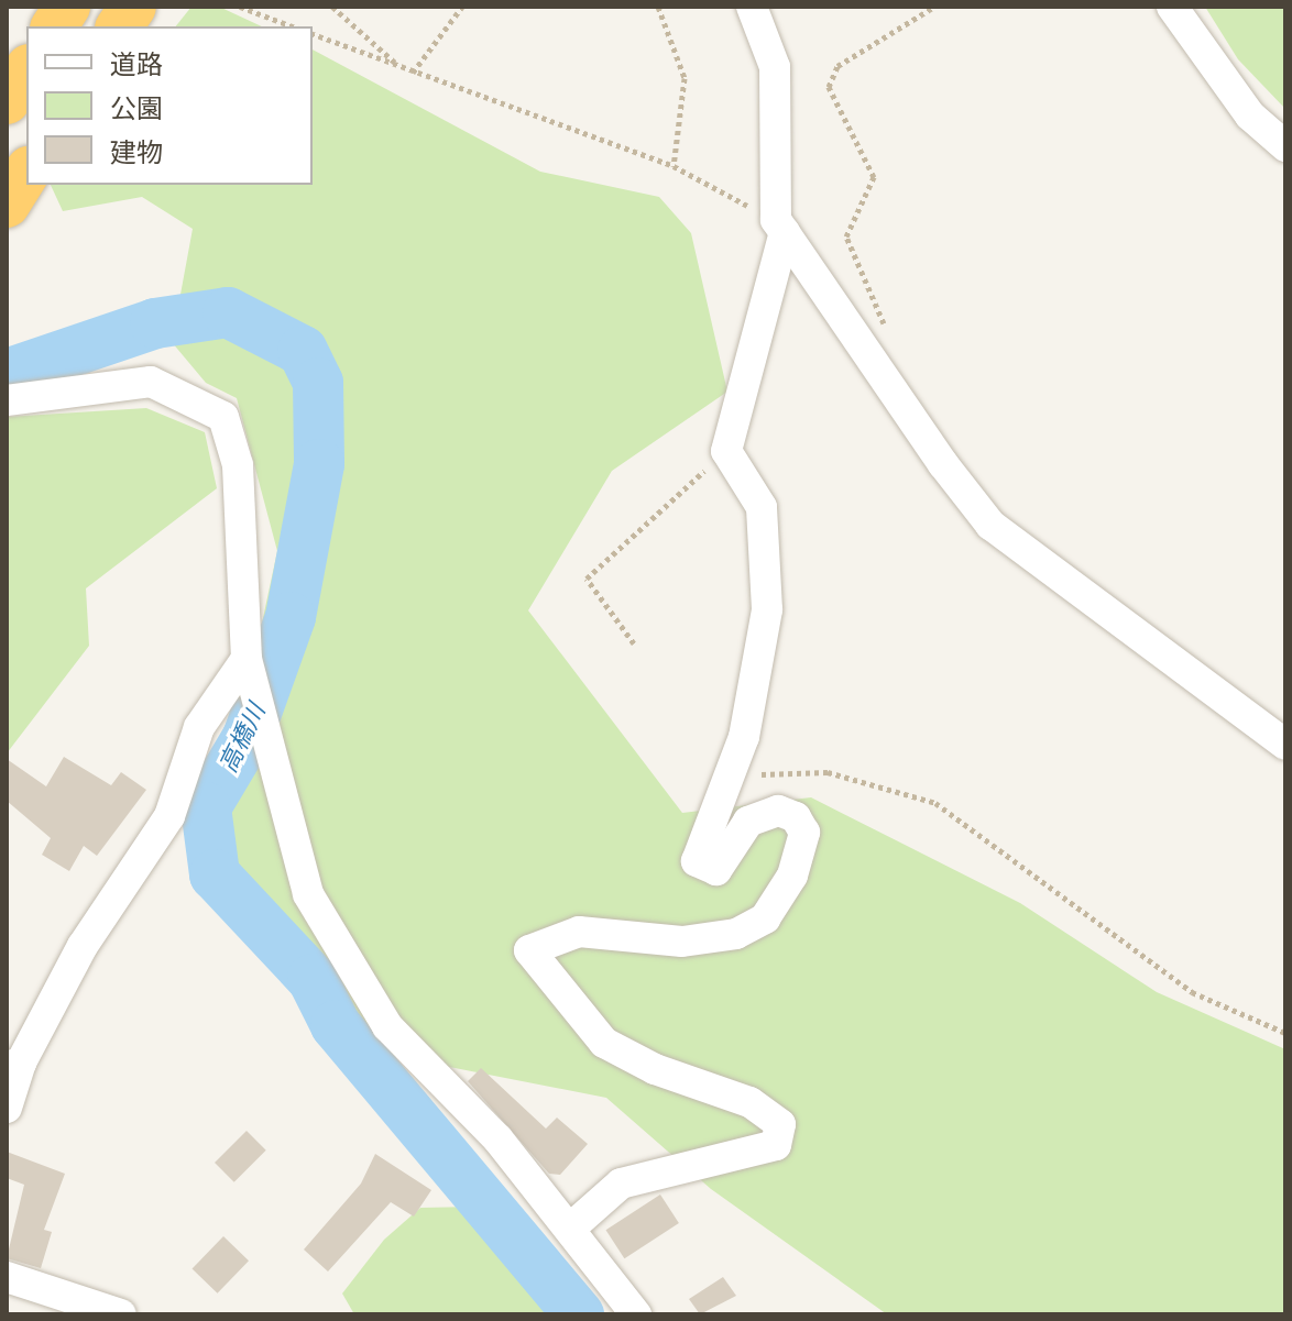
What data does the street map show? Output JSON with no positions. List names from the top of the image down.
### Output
{
  "water": ["高橋川"],
  "legend": ["道路", "公園", "建物"]
}
